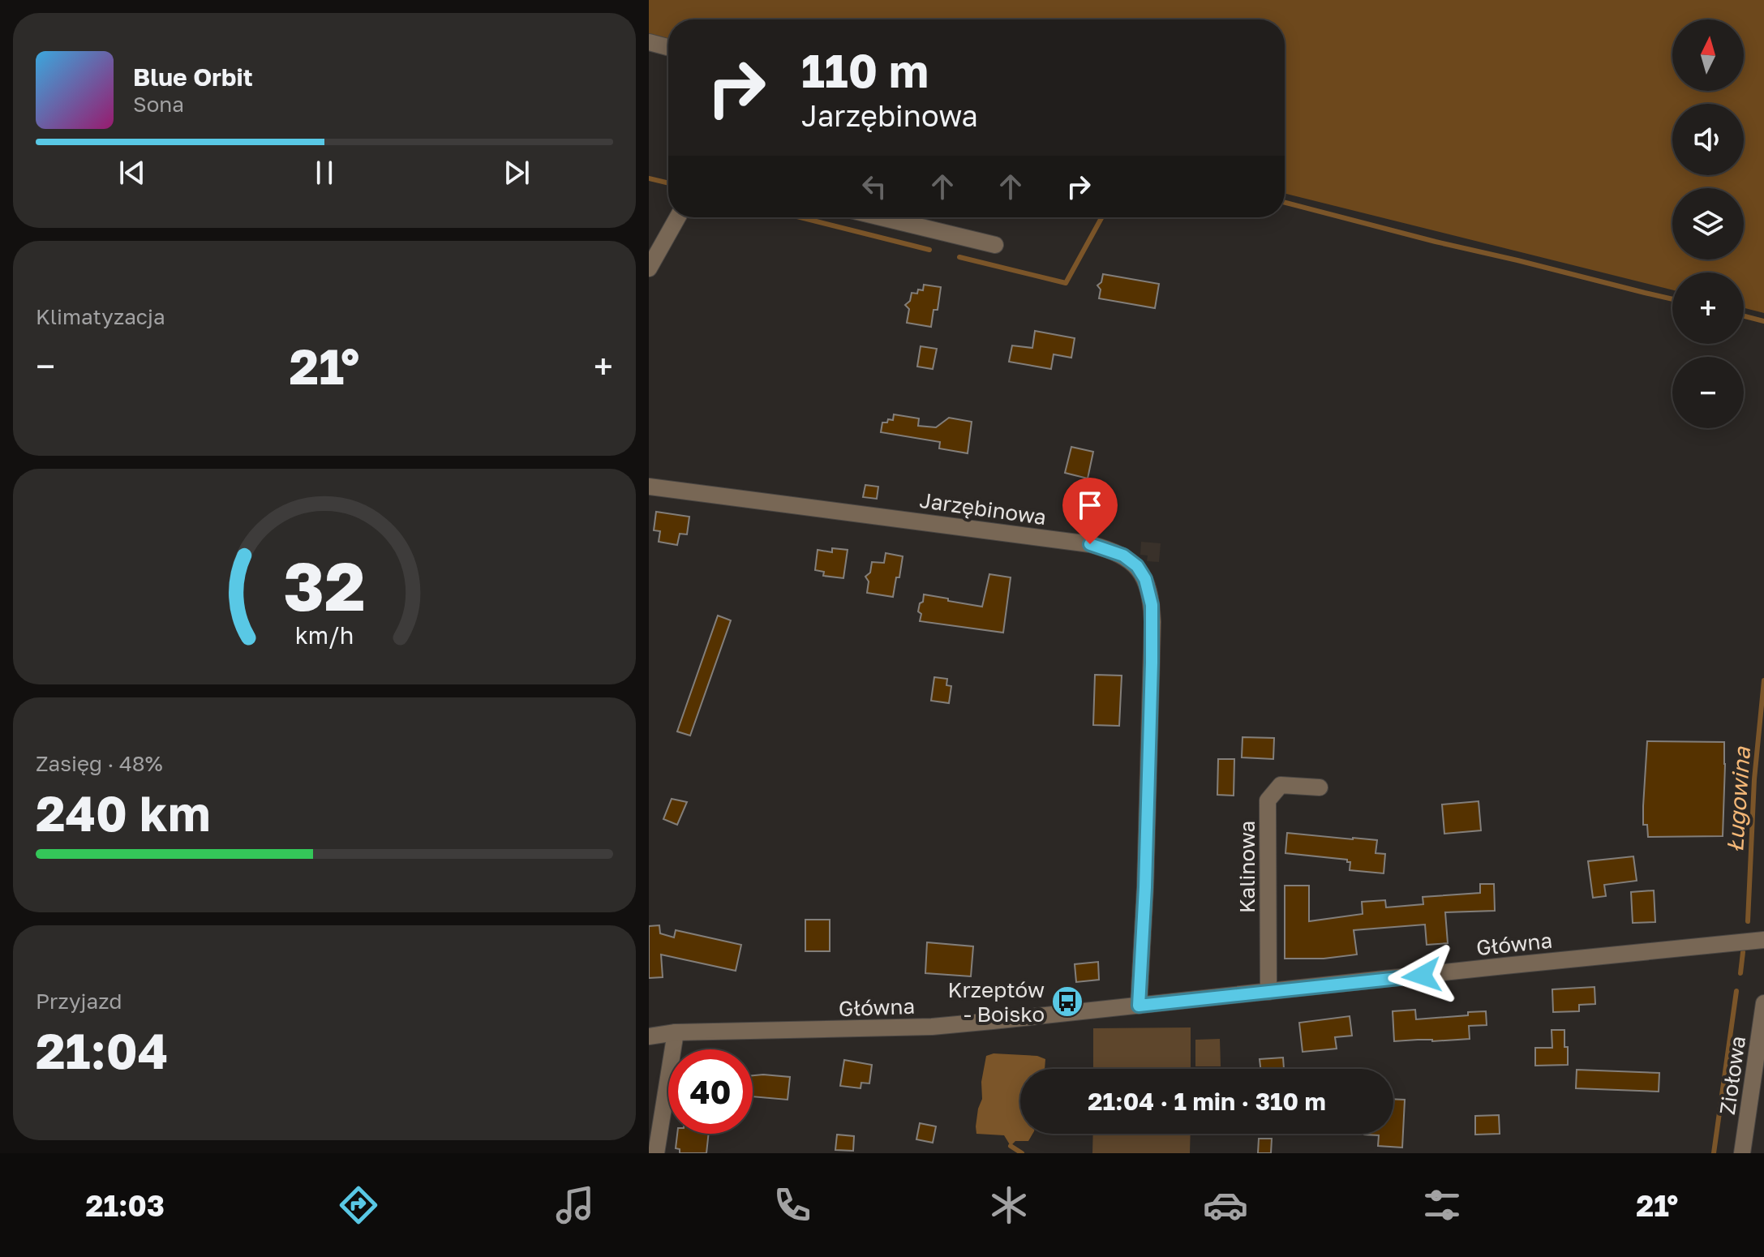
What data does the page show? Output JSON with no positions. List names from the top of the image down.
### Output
{
  "streets": {
    "street": [
      "Jarzębinowa",
      "Kalinowa",
      "Główna",
      "Ziołowa"
    ]
  },
  "crossings": [
    ["Jarzębinowa", "Główna"],
    ["Kalinowa", "Główna"]
  ],
  "water": ["Ługowina"],
  "places": {
    "bus stop": ["Krzeptów - Boisko"]
  },
  "north": "top",
  "page": {
    "map_buttons": ["+", "−"],
    "turn": ["110 m", "Jarzębinowa"],
    "song": ["Blue Orbit", "Sona"],
    "tile": [
      "Klimatyzacja",
      ["Zasięg · 48%", "240 km"],
      ["Przyjazd", "21:04"]
    ],
    "heat": ["−", "21°", "+"],
    "limit": "40",
    "trip": "21:04 · 1 min · 310 m",
    "tabs": ["21:03", "21°"],
    "gauge": ["32", "km/h"]
  }
}
